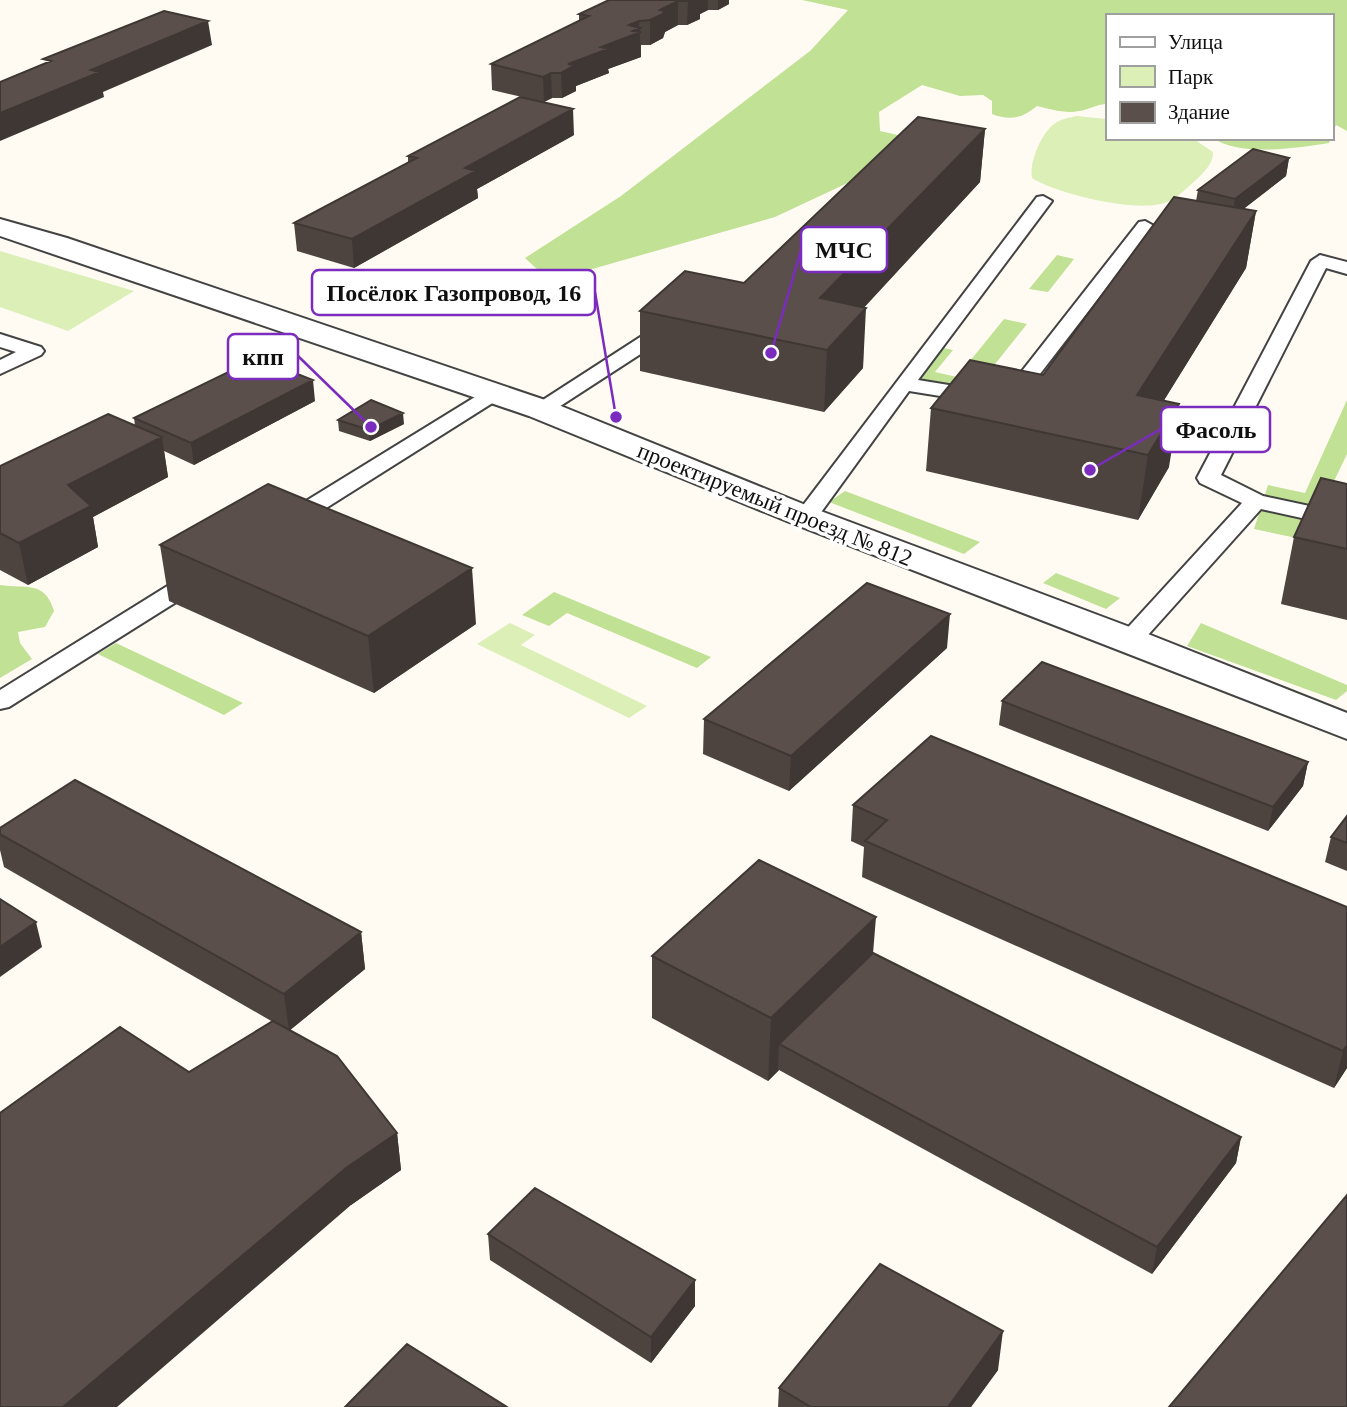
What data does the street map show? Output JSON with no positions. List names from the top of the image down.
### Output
{
  "streets": {
    "street": ["проектируемый проезд № 812"]
  },
  "places": [
    "МЧС",
    "Посёлок Газопровод, 16",
    "кпп",
    "Фасоль"
  ],
  "legend": ["Улица", "Парк", "Здание"]
}
